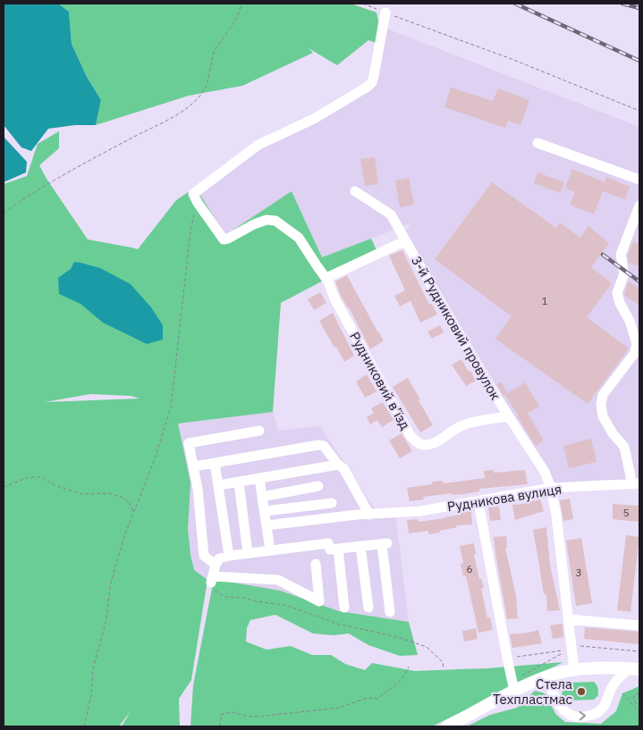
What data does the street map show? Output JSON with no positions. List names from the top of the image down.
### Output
{
  "streets": {
    "street": ["3-й Рудниковий провулок", "Рудниковий в’їзд", "Рудникова вулиця"]
  },
  "crossings": [
    ["3-й Рудниковий провулок", "Рудниковий в’їзд"],
    ["3-й Рудниковий провулок", "Рудникова вулиця"]
  ],
  "places": ["Стела Техпластмас"],
  "house_numbers": [
    "1",
    "5",
    "6",
    "3"
  ]
}
